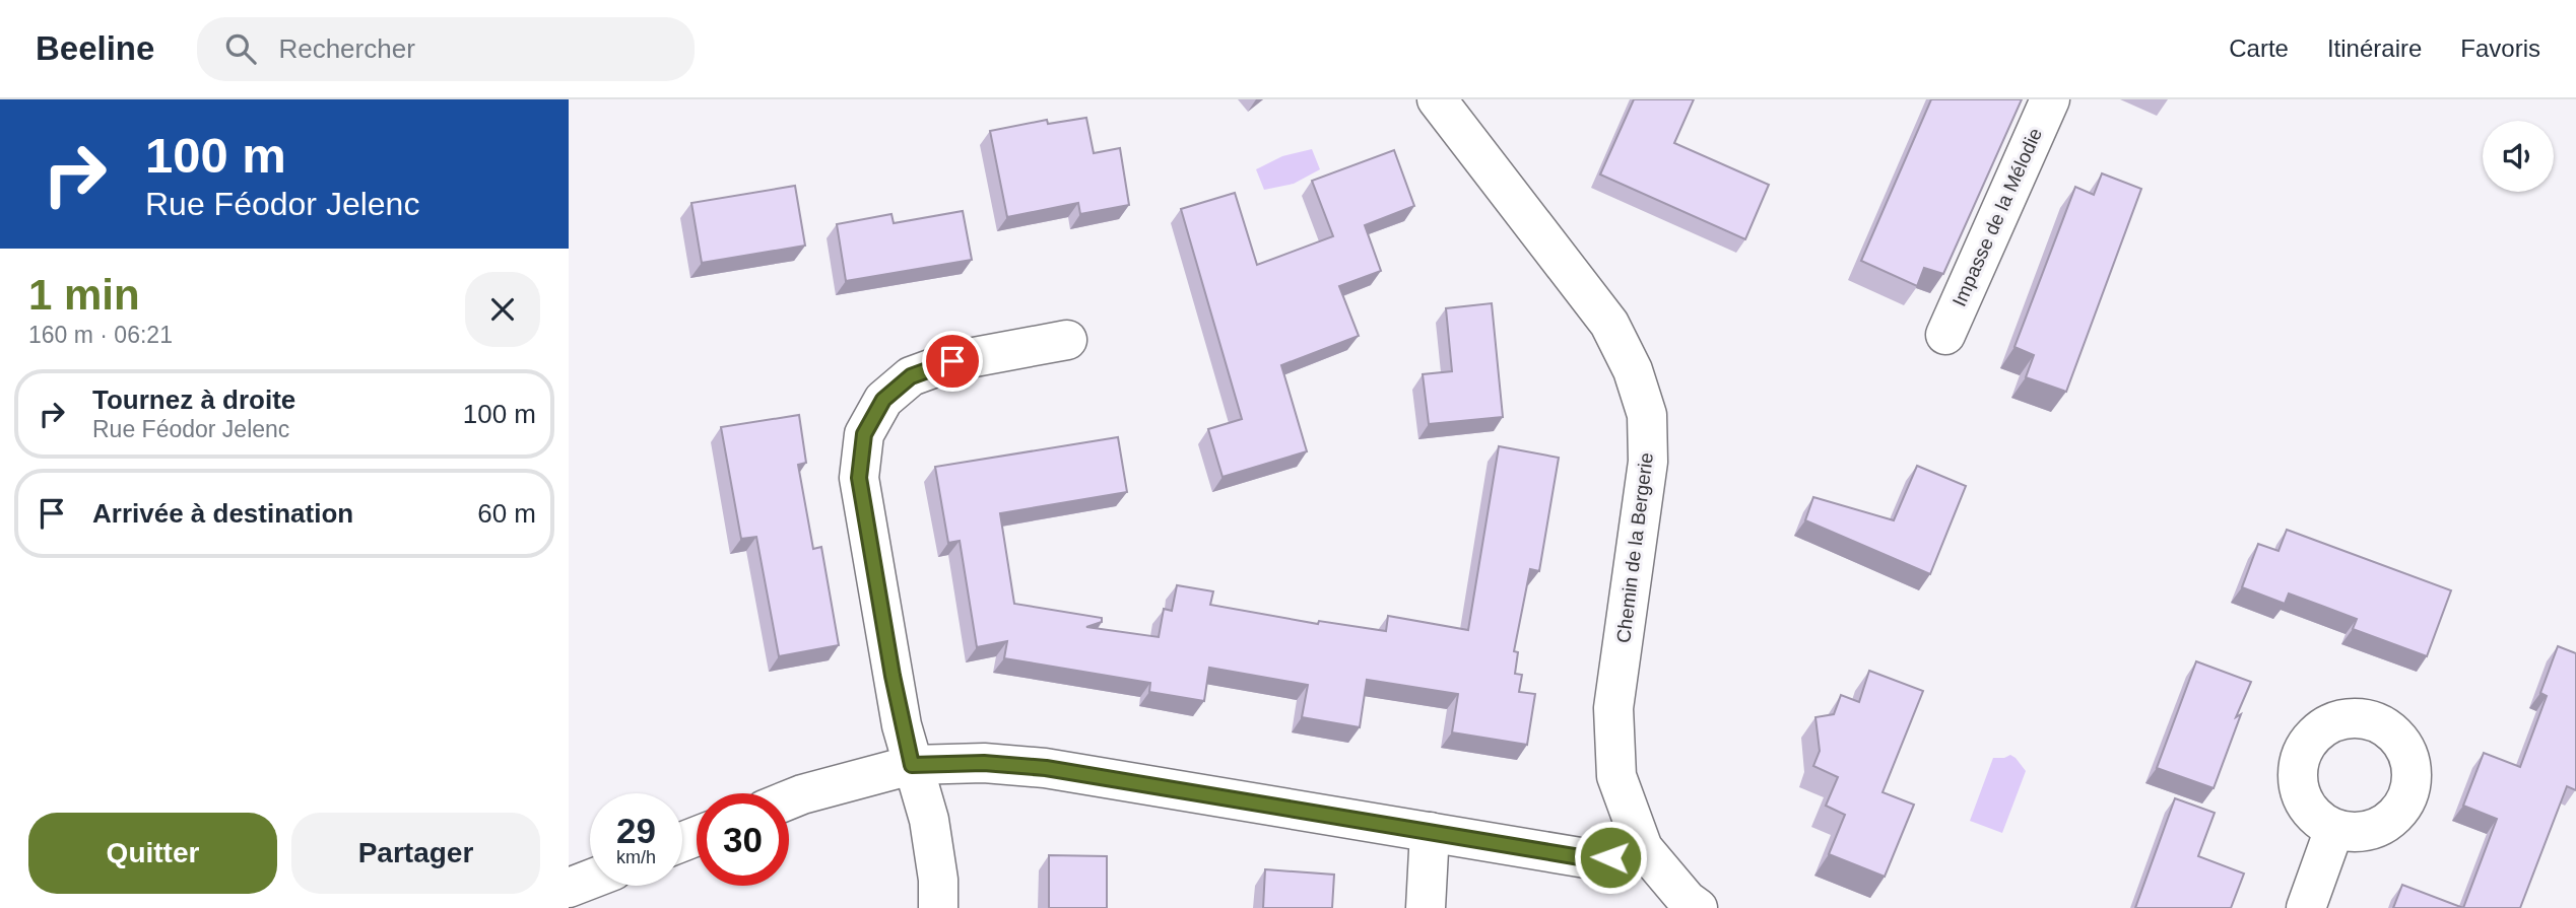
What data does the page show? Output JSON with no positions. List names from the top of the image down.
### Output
{
  "streets": {
    "street": ["Impasse de la Mélodie", "Chemin de la Bergerie"]
  },
  "page": {
    "header": "Beeline",
    "search": "Rechercher",
    "nav": ["Carte", "Itinéraire", "Favoris"],
    "turn": ["100 m", "Rue Féodor Jelenc"],
    "heading": ["1 min", "160 m · 06:21"],
    "list": [
      {
        "name": "Tournez à droite",
        "note": "Rue Féodor Jelenc",
        "value": "100 m"
      },
      {
        "name": "Arrivée à destination",
        "value": "60 m"
      }
    ],
    "speed": "29 km/h",
    "limit": "30",
    "buttons": ["Quitter", "Partager"]
  }
}
